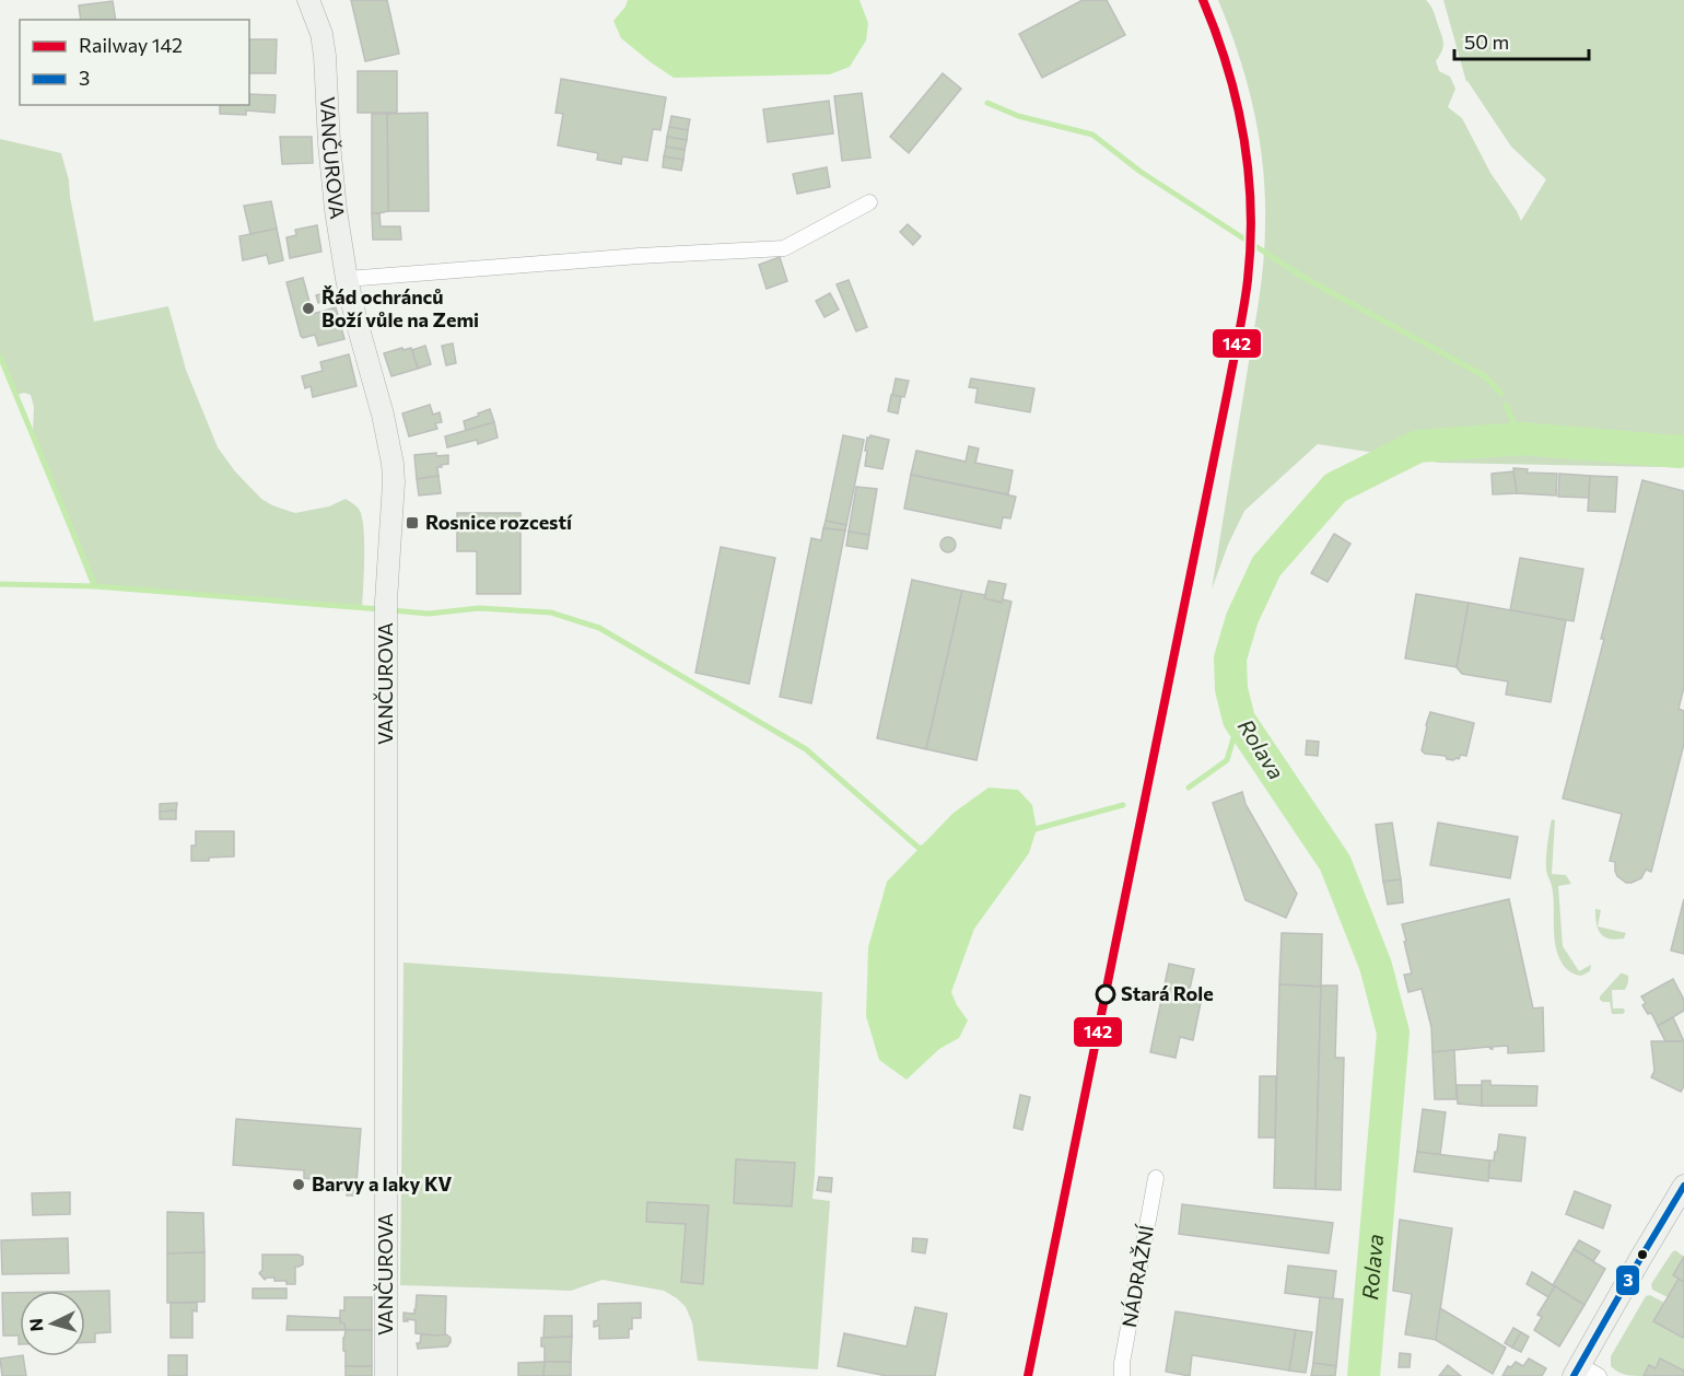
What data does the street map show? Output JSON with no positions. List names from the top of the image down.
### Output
{
  "streets": {
    "street": ["VANČUROVA", "NÁDRAŽNÍ"]
  },
  "water": ["Rolava"],
  "places": {
    "other": ["Řád ochránců Boží vůle na Zemi", "Stará Role", "Barvy a laky KV"],
    "transit": ["Rosnice rozcestí"]
  },
  "lines": ["rail line 142", "transit line 3"],
  "legend": ["Railway 142", "3"],
  "scale_bar": "50 m",
  "north": "left"
}
